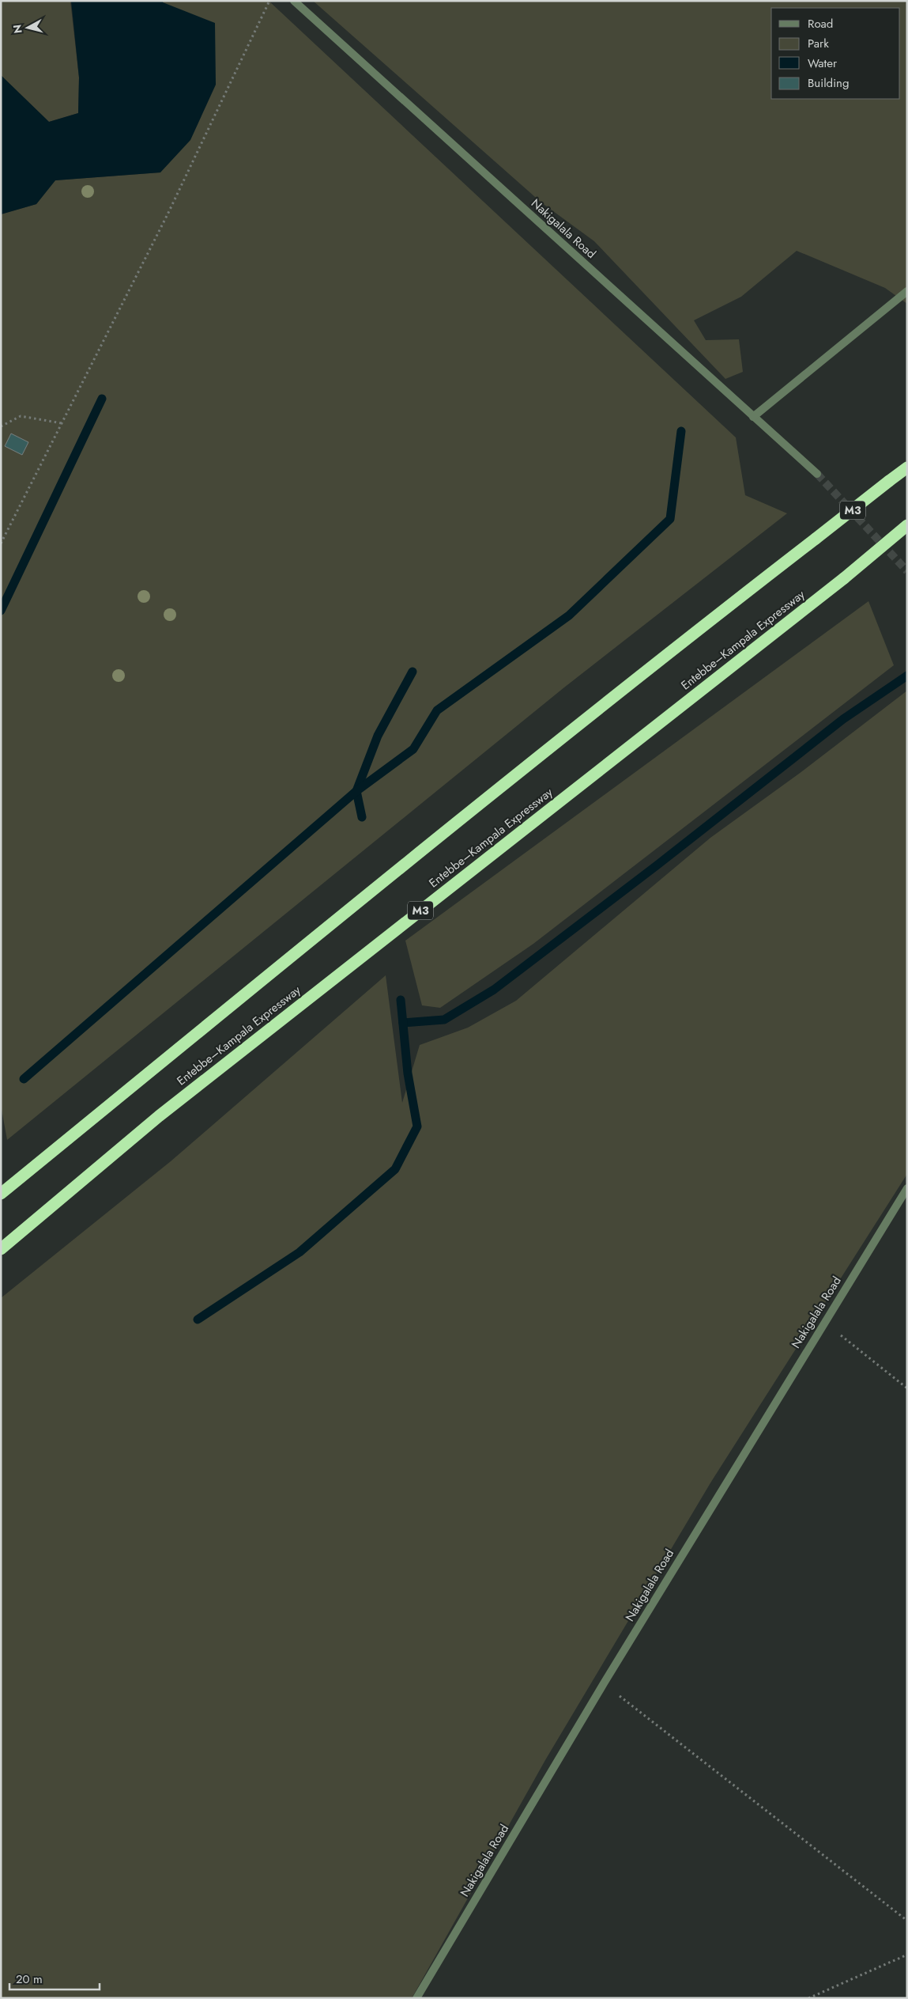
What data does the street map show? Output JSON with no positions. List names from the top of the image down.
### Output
{
  "streets": {
    "highway": ["M3", "Entebbe–Kampala Expressway"],
    "street": ["Nakigalala Road"]
  },
  "legend": [
    "Road",
    "Park",
    "Water",
    "Building"
  ],
  "scale_bar": "20 m",
  "north": "left"
}
